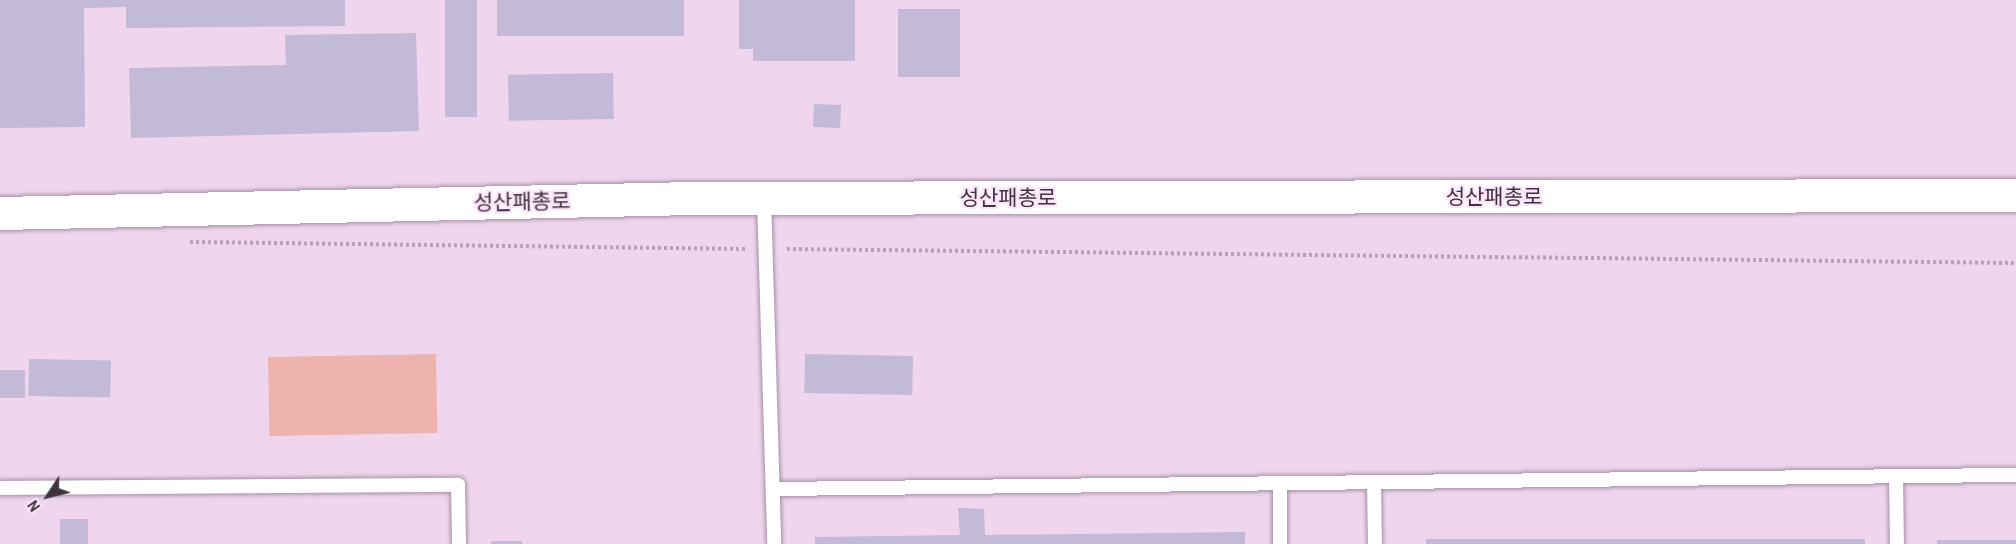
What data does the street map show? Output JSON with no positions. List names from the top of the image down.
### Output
{
  "streets": {
    "main road": ["성산패총로"]
  },
  "north": "bottom left"
}
